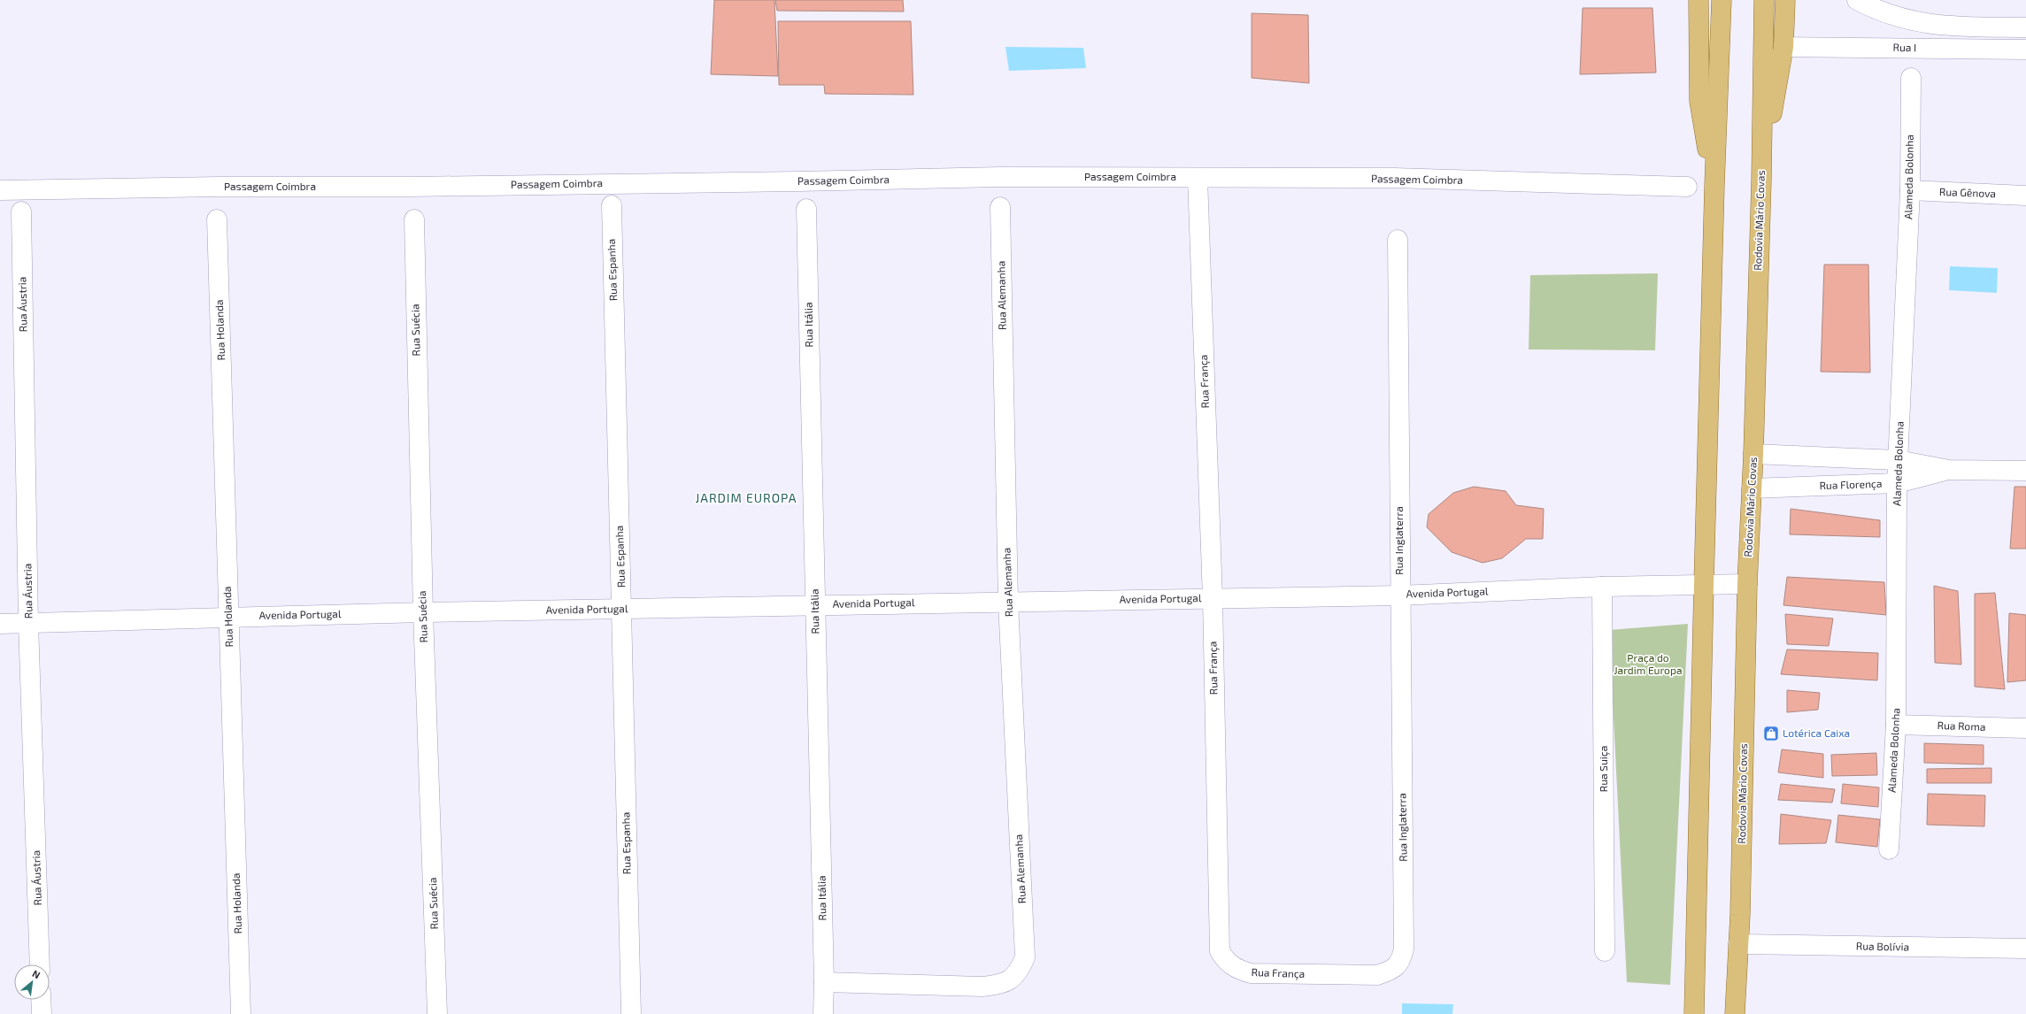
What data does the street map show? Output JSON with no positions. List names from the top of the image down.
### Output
{
  "streets": {
    "main road": ["Rodovia Mário Covas"],
    "street": [
      "Rua I",
      "Passagem Coimbra",
      "Alameda Bolonha",
      "Rua Gênova",
      "Rua Espanha",
      "Rua Alemanha",
      "Rua Áustria",
      "Rua Itália",
      "Rua Holanda",
      "Rua Suécia",
      "Rua França",
      "Rua Florença",
      "Rua Inglaterra",
      "Avenida Portugal",
      "Rua Roma",
      "Rua Suiça",
      "Rua Bolívia"
    ]
  },
  "crossings": [
    ["Passagem Coimbra", "Rua França"],
    ["Alameda Bolonha", "Rua Gênova"],
    ["Alameda Bolonha", "Rua Florença"],
    ["Alameda Bolonha", "Rua Roma"],
    ["Rodovia Mário Covas", "Rua Florença"],
    ["Rodovia Mário Covas", "Avenida Portugal"],
    ["Rodovia Mário Covas", "Rua Bolívia"],
    ["Rua Espanha", "Avenida Portugal"],
    ["Rua Alemanha", "Rua Itália"],
    ["Rua Alemanha", "Avenida Portugal"],
    ["Rua Áustria", "Avenida Portugal"],
    ["Rua Itália", "Avenida Portugal"],
    ["Rua Holanda", "Avenida Portugal"],
    ["Rua Suécia", "Avenida Portugal"],
    ["Rua França", "Rua Inglaterra"],
    ["Rua França", "Avenida Portugal"],
    ["Rua Inglaterra", "Avenida Portugal"],
    ["Avenida Portugal", "Rua Suiça"]
  ],
  "districts": ["JARDIM EUROPA"],
  "parks": ["Praça do Jardim Europa"],
  "places": {
    "shop": ["Lotérica Caixa"]
  },
  "north": "top right"
}
